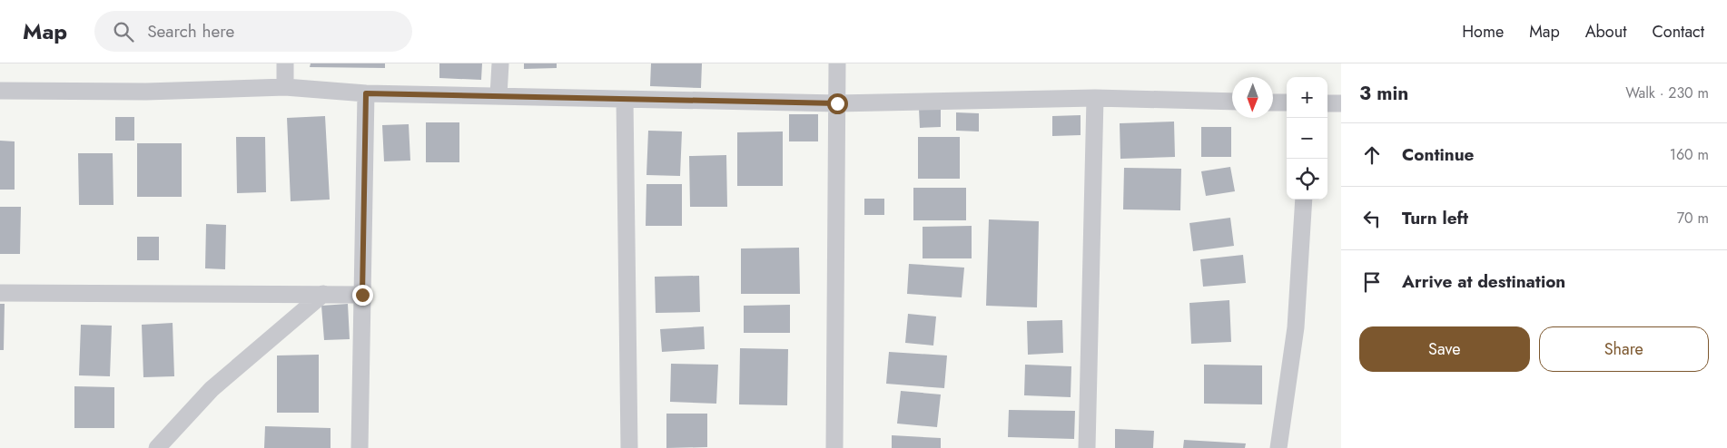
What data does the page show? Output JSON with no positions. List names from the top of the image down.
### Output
{
  "north": "bottom",
  "page": {
    "header": "Map",
    "search": "Search here",
    "nav": [
      "Home",
      "Map",
      "About",
      "Contact"
    ],
    "heading": ["3 min", "Walk · 230 m"],
    "map_buttons": ["+", "−"],
    "list": [
      ["Continue", "160 m"],
      ["Turn left", "70 m"],
      "Arrive at destination"
    ],
    "buttons": ["Save", "Share"]
  }
}
